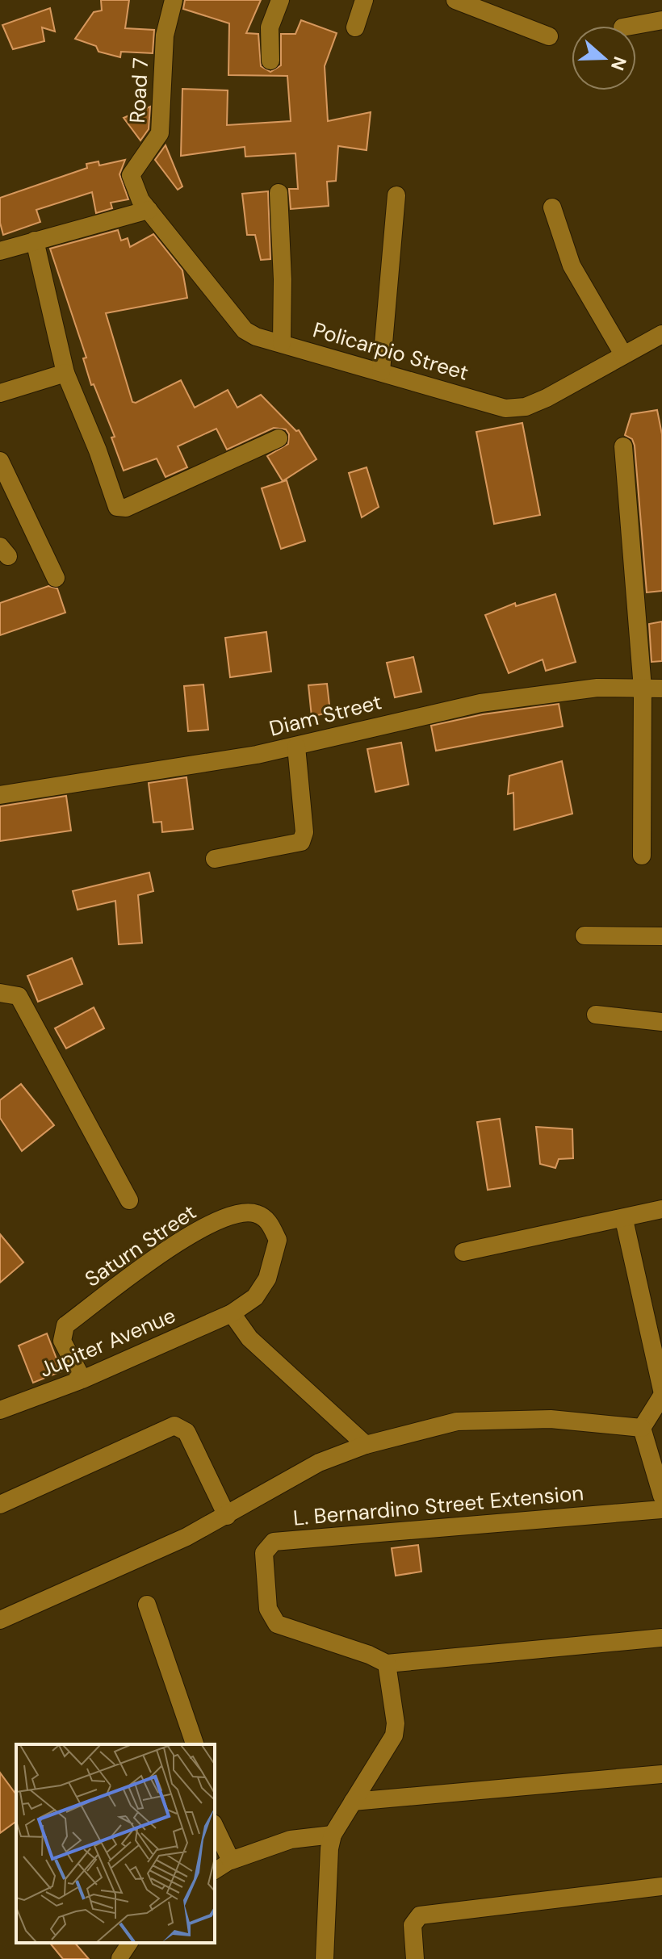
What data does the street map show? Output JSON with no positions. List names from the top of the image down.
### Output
{
  "streets": {
    "street": [
      "Road 7",
      "Policarpio Street",
      "Diam Street",
      "Saturn Street",
      "Jupiter Avenue",
      "L. Bernardino Street Extension"
    ]
  },
  "crossings": [
    ["Road 7", "Policarpio Street"],
    ["Saturn Street", "Jupiter Avenue"]
  ],
  "north": "right"
}
